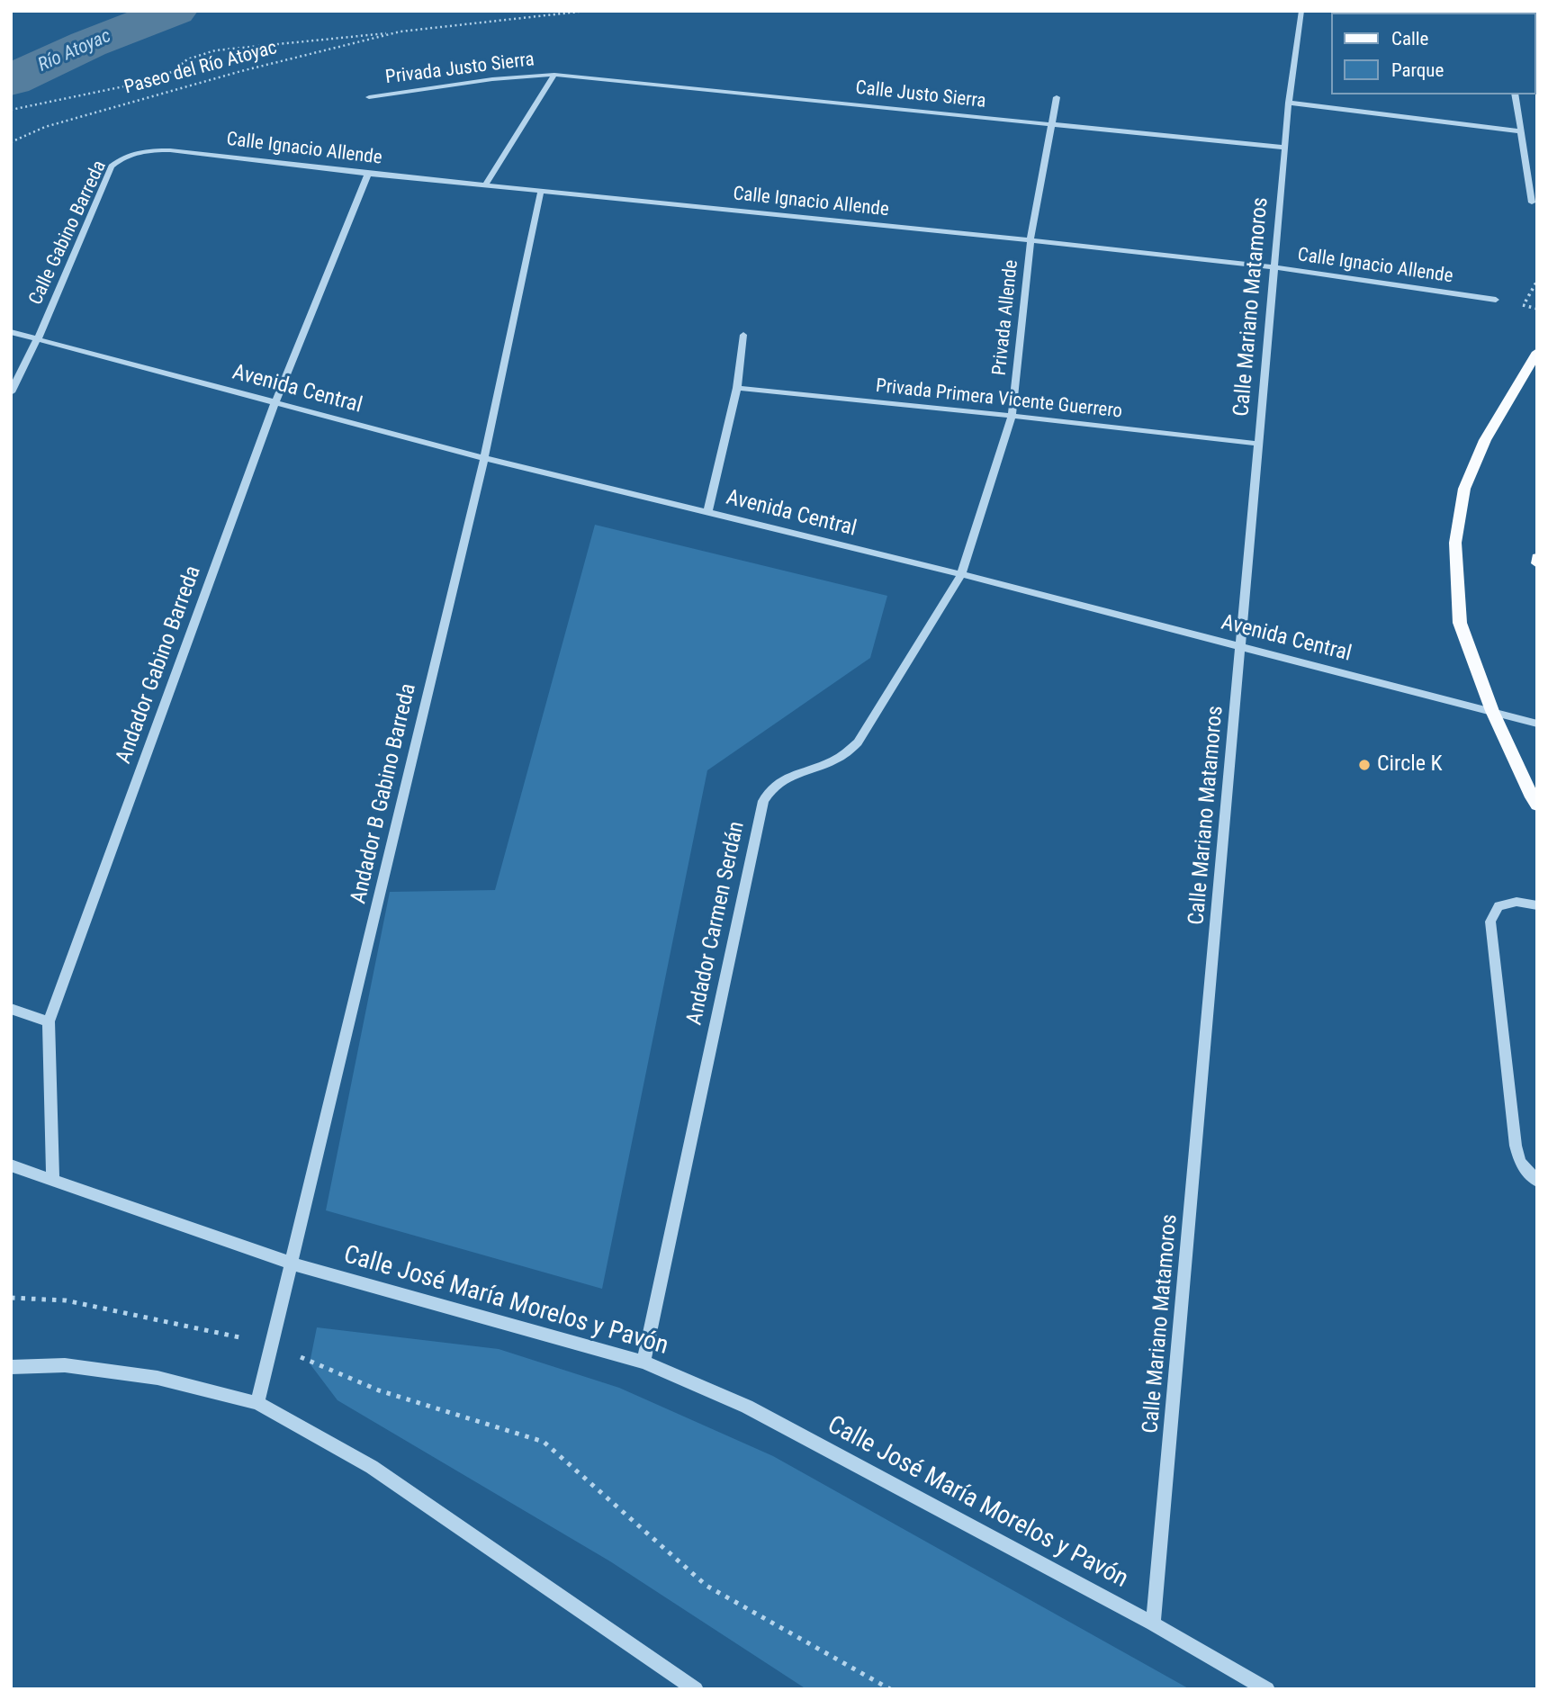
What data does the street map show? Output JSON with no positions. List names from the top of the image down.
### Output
{
  "streets": {
    "street": [
      "Privada Justo Sierra",
      "Calle Justo Sierra",
      "Calle Ignacio Allende",
      "Calle Gabino Barreda",
      "Calle Mariano Matamoros",
      "Privada Allende",
      "Avenida Central",
      "Privada Primera Vicente Guerrero",
      "Andador Gabino Barreda",
      "Andador B Gabino Barreda",
      "Andador Carmen Serdán",
      "Calle José María Morelos y Pavón"
    ],
    "path": ["Paseo del Río Atoyac"]
  },
  "crossings": [
    ["Privada Justo Sierra", "Calle Justo Sierra"],
    ["Calle Justo Sierra", "Calle Mariano Matamoros"],
    ["Calle Justo Sierra", "Privada Allende"],
    ["Calle Ignacio Allende", "Calle Gabino Barreda"],
    ["Calle Ignacio Allende", "Calle Mariano Matamoros"],
    ["Calle Ignacio Allende", "Privada Allende"],
    ["Calle Ignacio Allende", "Andador Gabino Barreda"],
    ["Calle Ignacio Allende", "Andador B Gabino Barreda"],
    ["Calle Gabino Barreda", "Avenida Central"],
    ["Calle Mariano Matamoros", "Avenida Central"],
    ["Calle Mariano Matamoros", "Privada Primera Vicente Guerrero"],
    ["Calle Mariano Matamoros", "Calle José María Morelos y Pavón"],
    ["Privada Allende", "Avenida Central"],
    ["Privada Allende", "Privada Primera Vicente Guerrero"],
    ["Privada Allende", "Andador Carmen Serdán"],
    ["Avenida Central", "Andador Gabino Barreda"],
    ["Avenida Central", "Andador B Gabino Barreda"],
    ["Avenida Central", "Andador Carmen Serdán"],
    ["Andador Gabino Barreda", "Calle José María Morelos y Pavón"],
    ["Andador B Gabino Barreda", "Calle José María Morelos y Pavón"],
    ["Andador Carmen Serdán", "Calle José María Morelos y Pavón"]
  ],
  "water": ["Río Atoyac"],
  "places": ["Circle K"],
  "legend": ["Calle", "Parque"]
}
